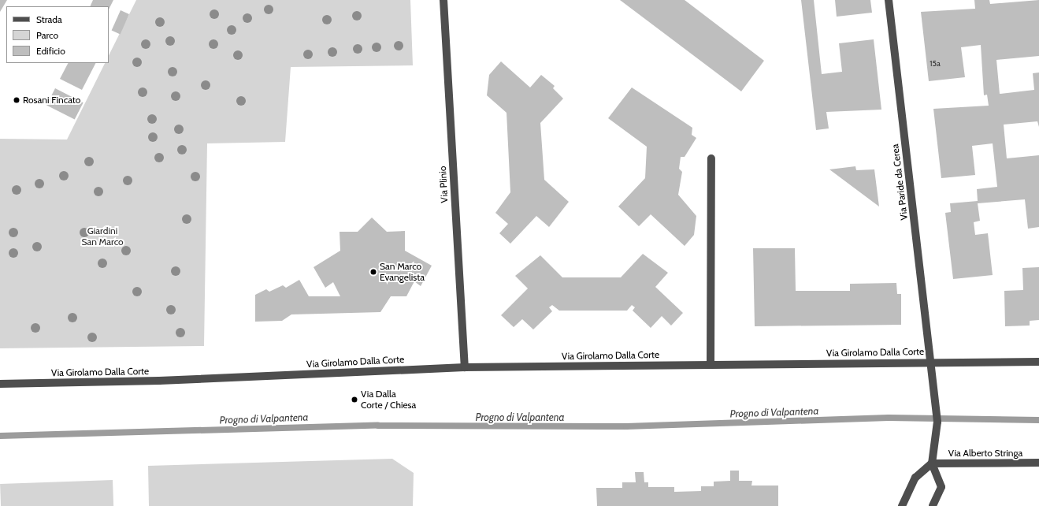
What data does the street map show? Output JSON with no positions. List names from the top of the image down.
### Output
{
  "streets": {
    "street": [
      "Via Paride da Cerea",
      "Via Plinio",
      "Via Girolamo Dalla Corte",
      "Via Alberto Stringa"
    ]
  },
  "crossings": [
    ["Via Paride da Cerea", "Via Girolamo Dalla Corte"],
    ["Via Paride da Cerea", "Via Alberto Stringa"],
    ["Via Plinio", "Via Girolamo Dalla Corte"]
  ],
  "water": ["Progno di Valpantena"],
  "parks": ["Giardini San Marco"],
  "places": ["Rosani Fincato", "San Marco Evangelista", "Via Dalla Corte / Chiesa"],
  "house_numbers": ["15a"],
  "legend": ["Strada", "Parco", "Edificio"]
}
